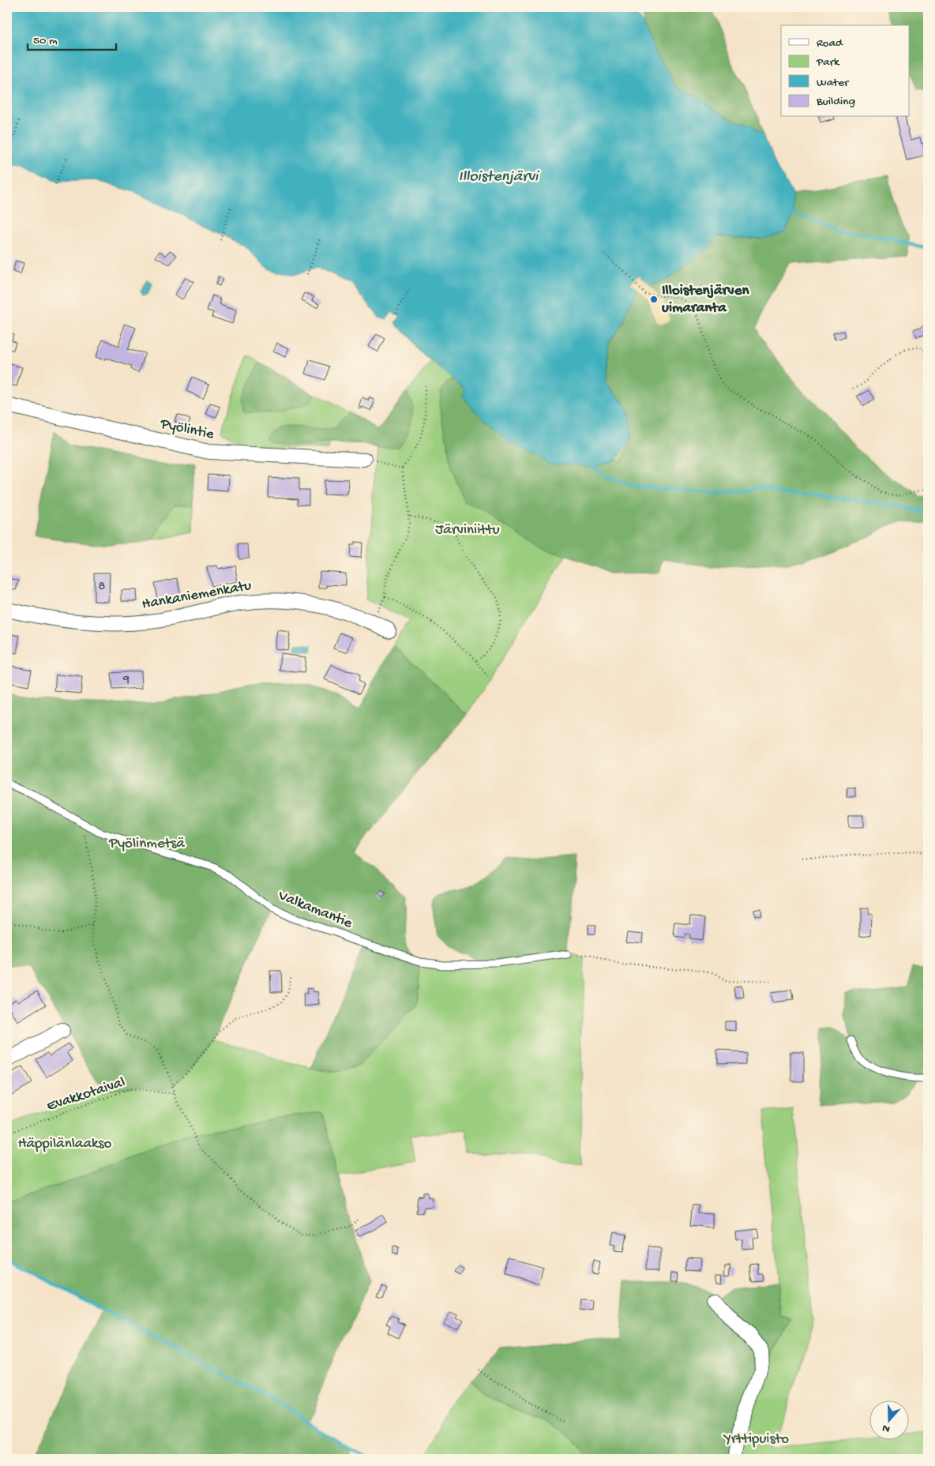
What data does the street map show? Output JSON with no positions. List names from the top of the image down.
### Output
{
  "streets": {
    "street": ["Pyölintie", "Hankaniemenkatu"],
    "lane": ["Valkamantie"],
    "path": ["Evakkotaival"]
  },
  "water": ["Illoistenjärvi"],
  "parks": [
    "Järviniittu",
    "Pyölinmetsä",
    "Häppilänlaakso",
    "Yrttipuisto"
  ],
  "places": ["Illoistenjärven uimaranta"],
  "house_numbers": ["8", "9"],
  "legend": [
    "Road",
    "Park",
    "Water",
    "Building"
  ],
  "scale_bar": "50 m",
  "north": "bottom"
}
